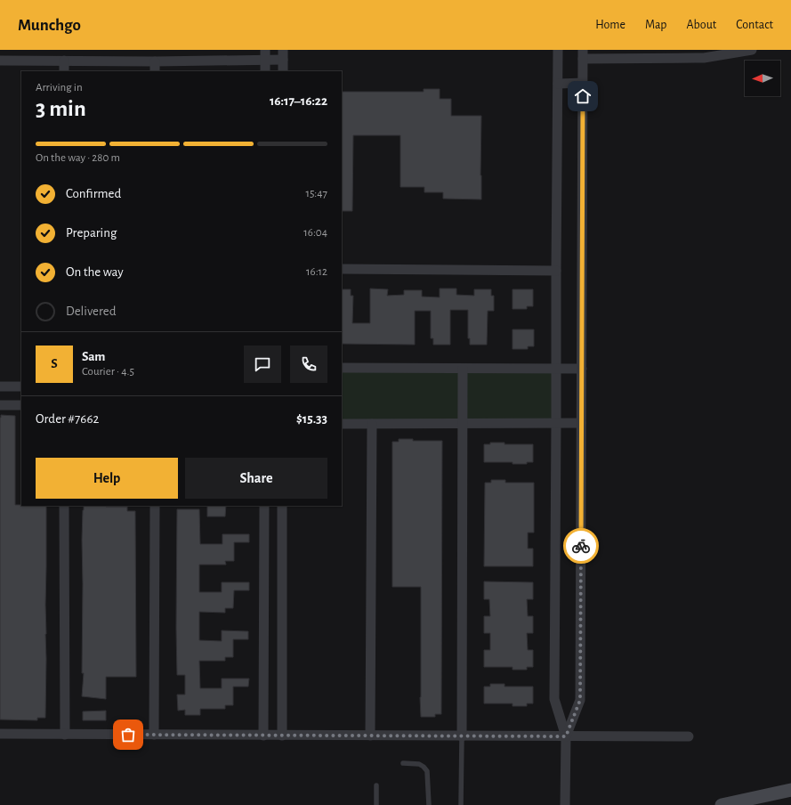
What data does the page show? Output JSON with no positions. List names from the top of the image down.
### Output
{
  "north": "left",
  "page": {
    "header": "Munchgo",
    "nav": [
      "Home",
      "Map",
      "About",
      "Contact"
    ],
    "heading": ["3 min", "Arriving in", "16:17–16:22"],
    "panel": [
      "Sam",
      "Courier · 4.5",
      "Order #7662",
      "$15.33"
    ],
    "bar": "On the way · 280 m",
    "list": [
      ["Confirmed", "15:47"],
      ["Preparing", "16:04"],
      ["On the way", "16:12"],
      "Delivered"
    ],
    "round": "S",
    "buttons": ["Help", "Share"]
  }
}
